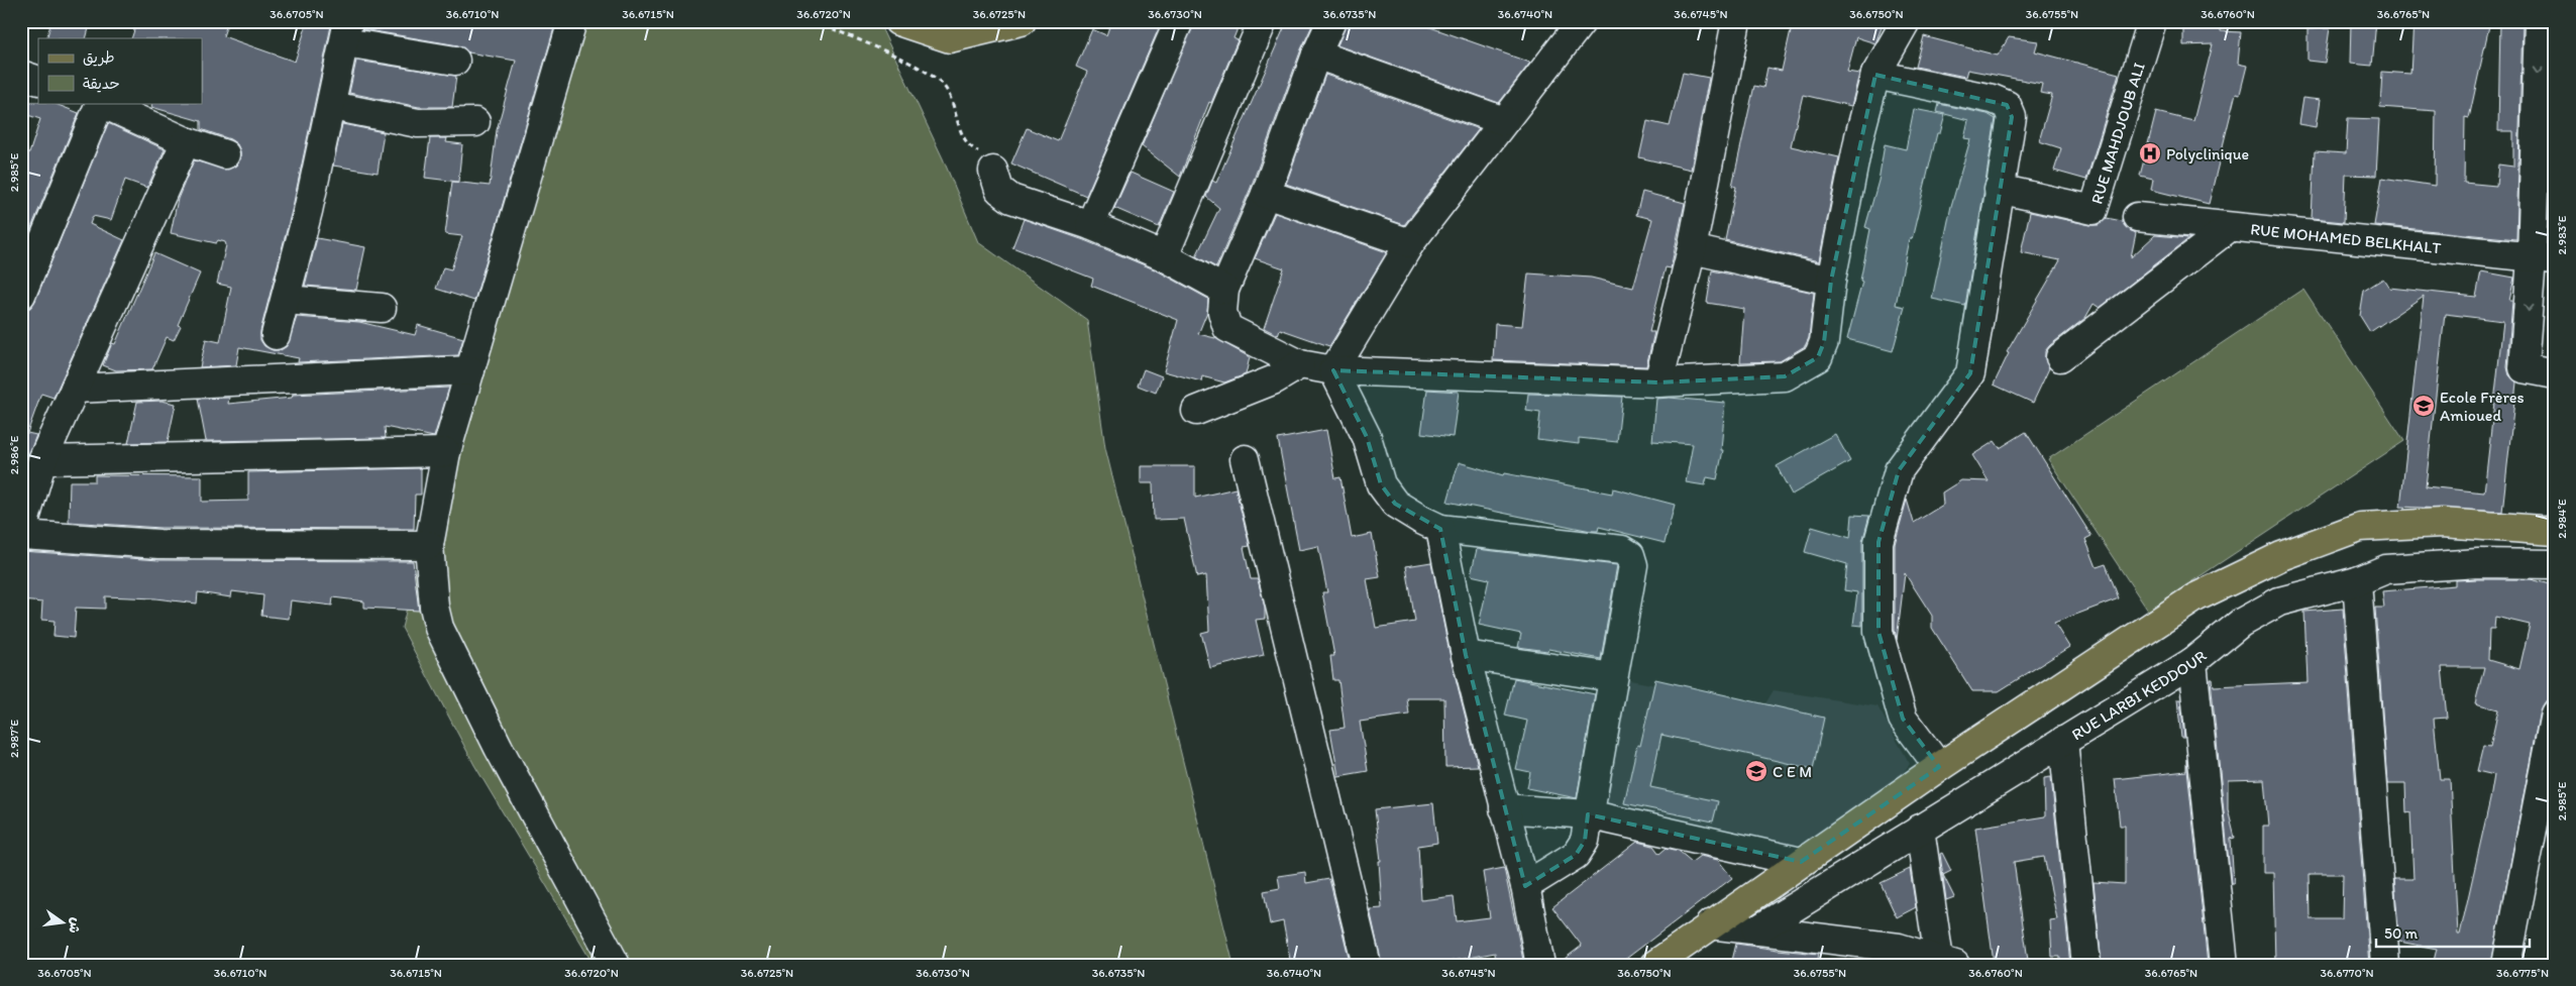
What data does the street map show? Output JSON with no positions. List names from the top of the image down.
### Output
{
  "streets": {
    "street": ["RUE MAHDJOUB ALI", "RUE MOHAMED BELKHALT", "RUE LARBI KEDDOUR"]
  },
  "places": {
    "hospital": ["Polyclinique"],
    "school or university": ["Ecole Frères Amioued", "C E M"]
  },
  "legend": ["طريق", "حديقة"],
  "scale_bar": "50 m",
  "north": "right",
  "coordinates": [
    "36.6705°N",
    "36.6710°N",
    "36.6715°N",
    "36.6720°N",
    "36.6725°N",
    "36.6730°N",
    "36.6735°N",
    "36.6740°N",
    "36.6745°N",
    "36.6750°N",
    "36.6755°N",
    "36.6760°N",
    "36.6765°N",
    "2.985°E",
    "2.983°E",
    "2.986°E",
    "2.984°E",
    "2.987°E",
    "36.6770°N",
    "36.6775°N"
  ]
}
